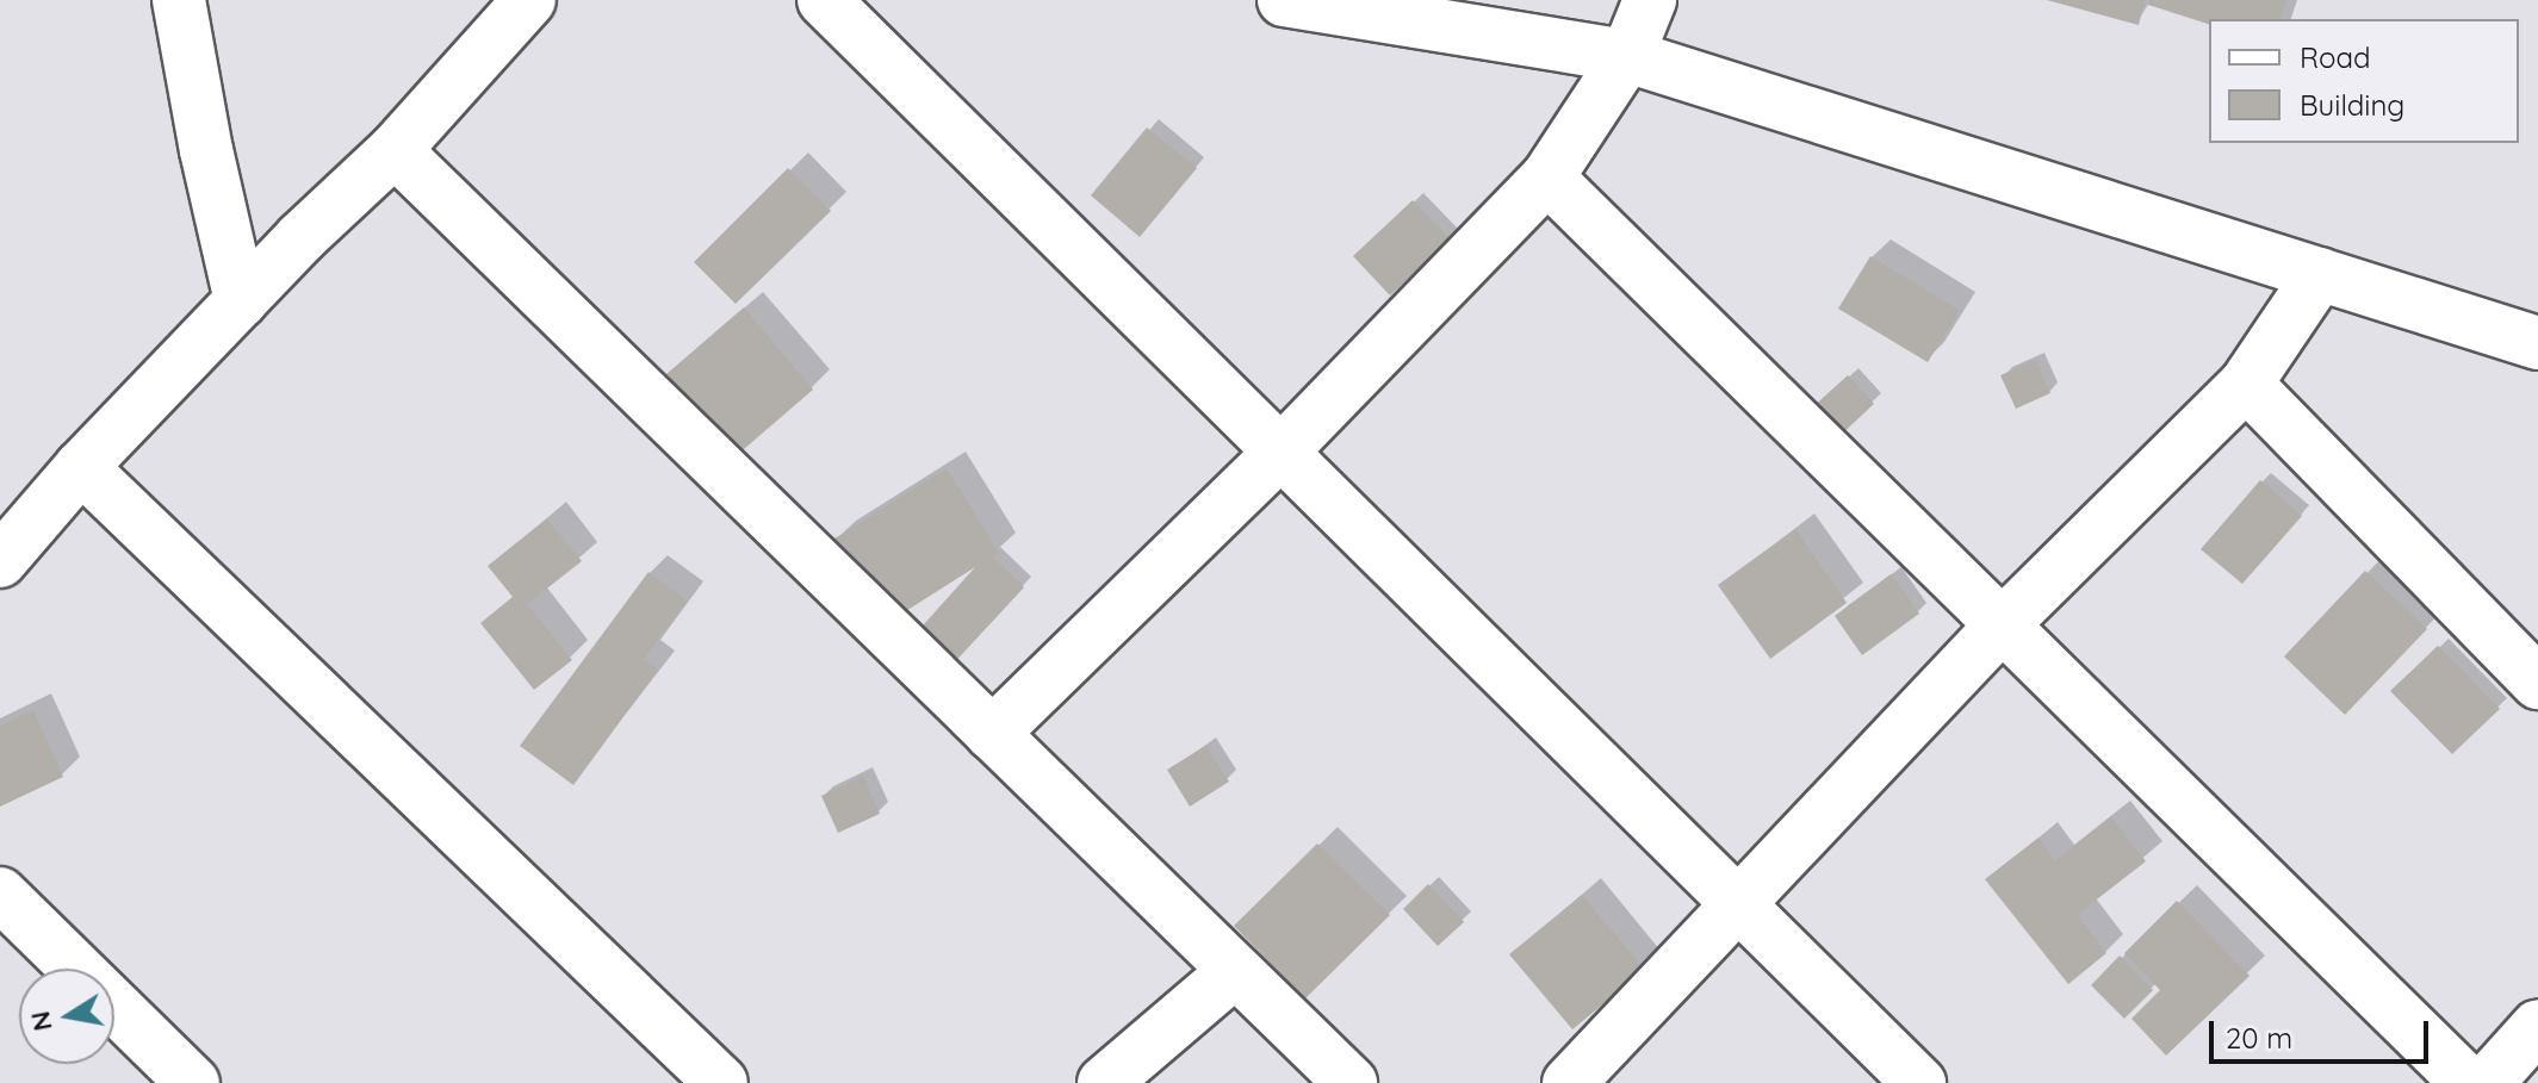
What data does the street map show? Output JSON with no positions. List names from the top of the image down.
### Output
{
  "legend": ["Road", "Building"],
  "scale_bar": "20 m",
  "north": "left"
}
